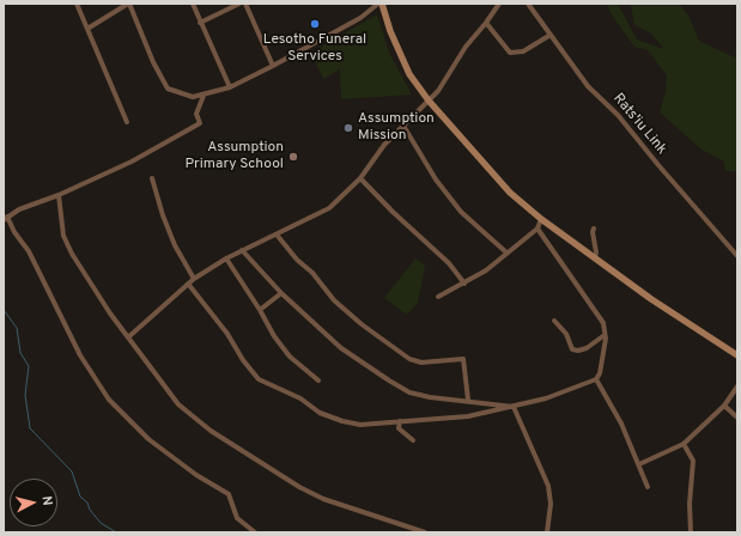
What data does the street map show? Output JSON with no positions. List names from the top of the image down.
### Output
{
  "streets": {
    "street": ["Rats'iu Link"]
  },
  "places": ["Lesotho Funeral Services", "Assumption Mission", "Assumption Primary School"],
  "north": "right"
}
